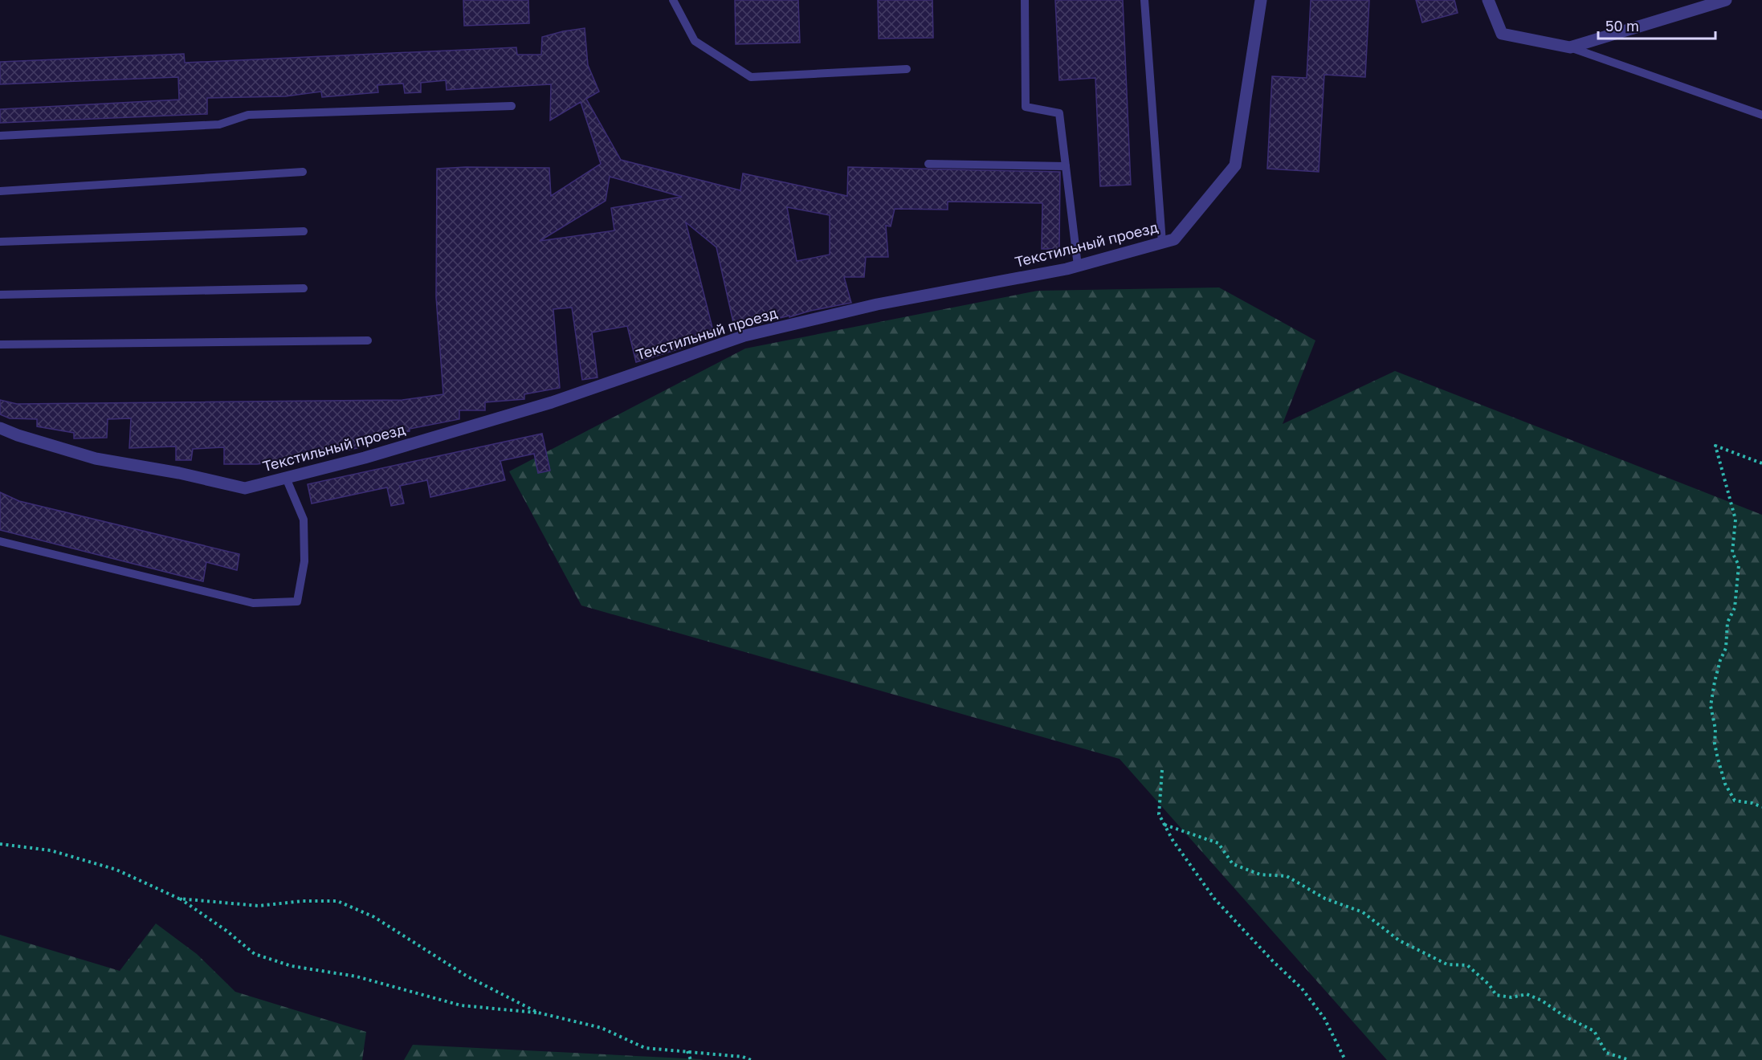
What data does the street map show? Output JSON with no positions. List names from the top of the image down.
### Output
{
  "streets": {
    "street": ["Текстильный проезд"]
  },
  "scale_bar": "50 m"
}
